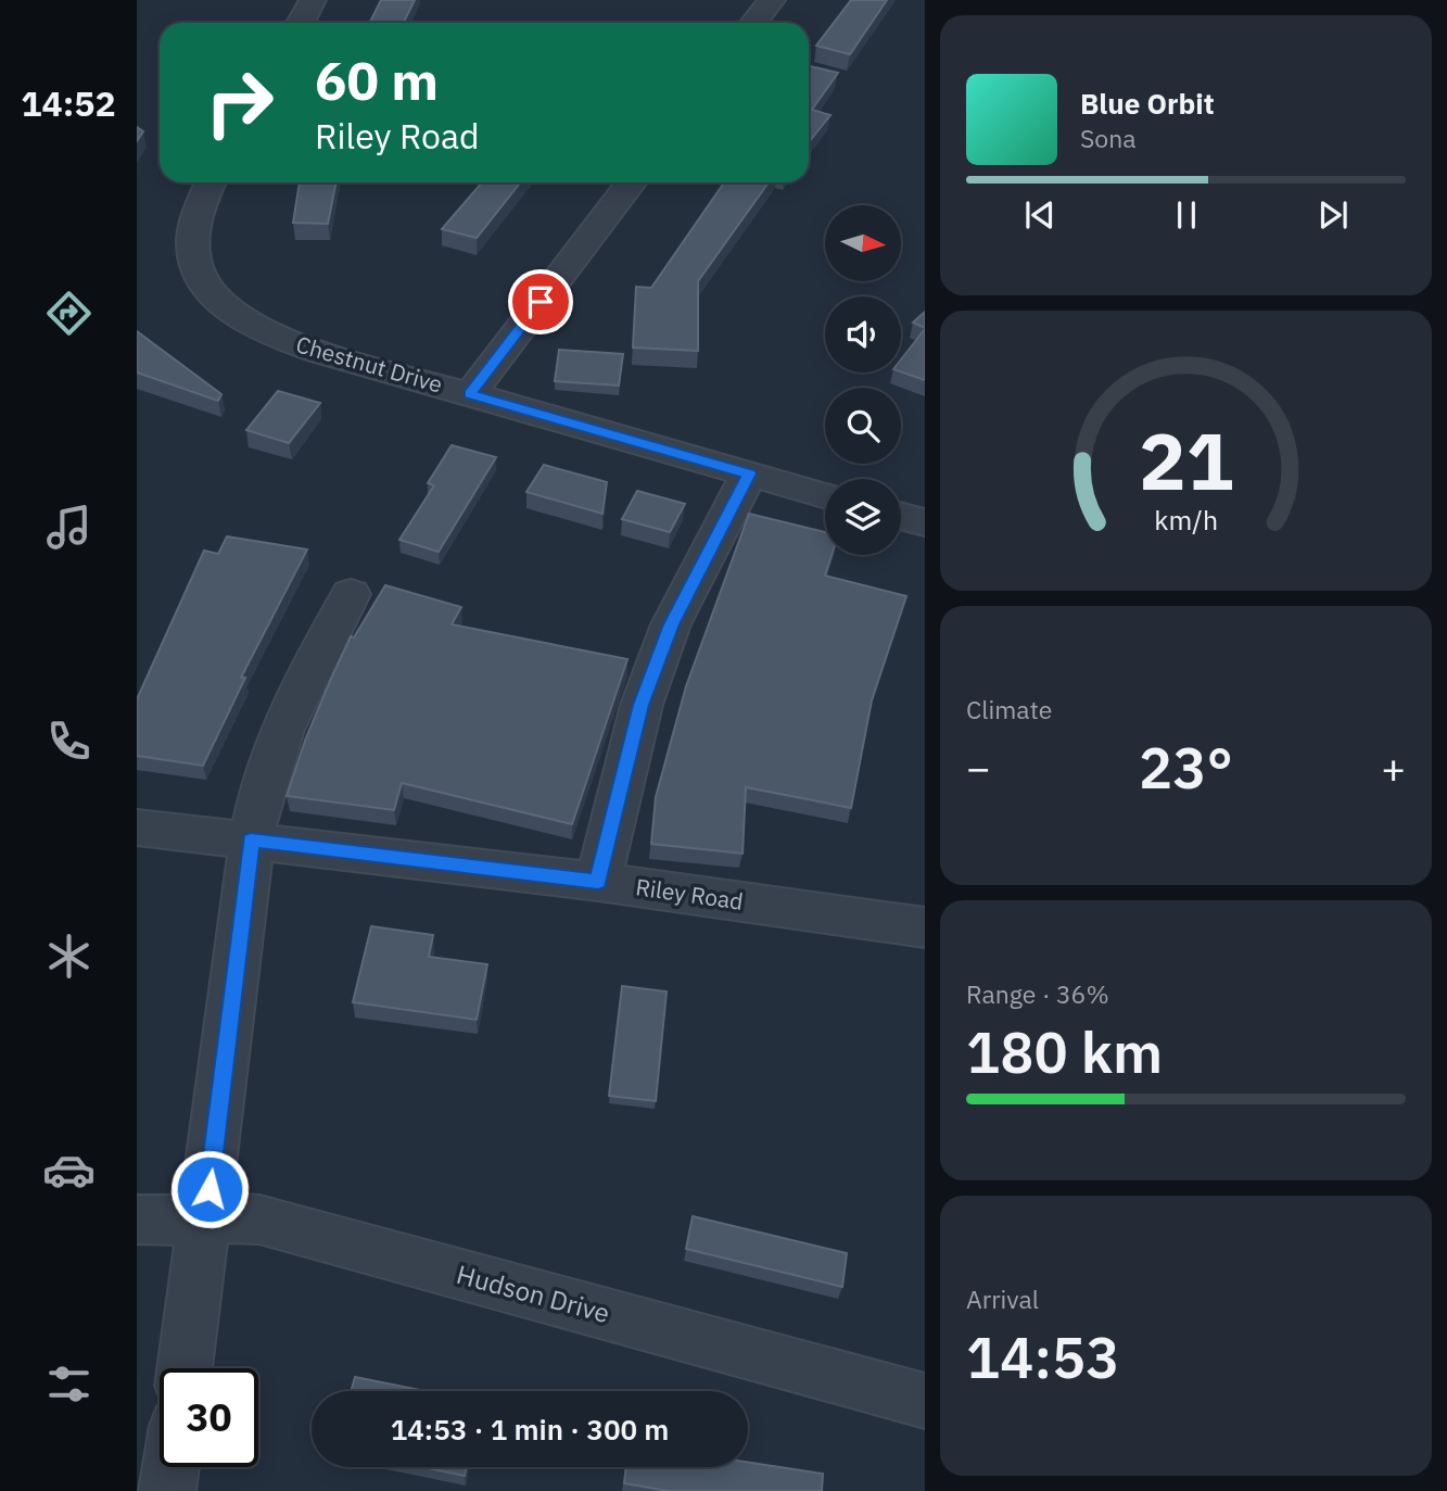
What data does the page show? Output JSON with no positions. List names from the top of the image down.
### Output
{
  "streets": {
    "street": ["Chestnut Drive", "Riley Road", "Hudson Drive"]
  },
  "north": "right",
  "page": {
    "tabs": "14:52",
    "turn": ["60 m", "Riley Road"],
    "song": ["Blue Orbit", "Sona"],
    "tile": [
      "Climate",
      ["Range · 36%", "180 km"],
      ["Arrival", "14:53"]
    ],
    "heat": ["−", "23°", "+"],
    "limit": "30",
    "trip": "14:53 · 1 min · 300 m",
    "gauge": ["21", "km/h"]
  }
}
